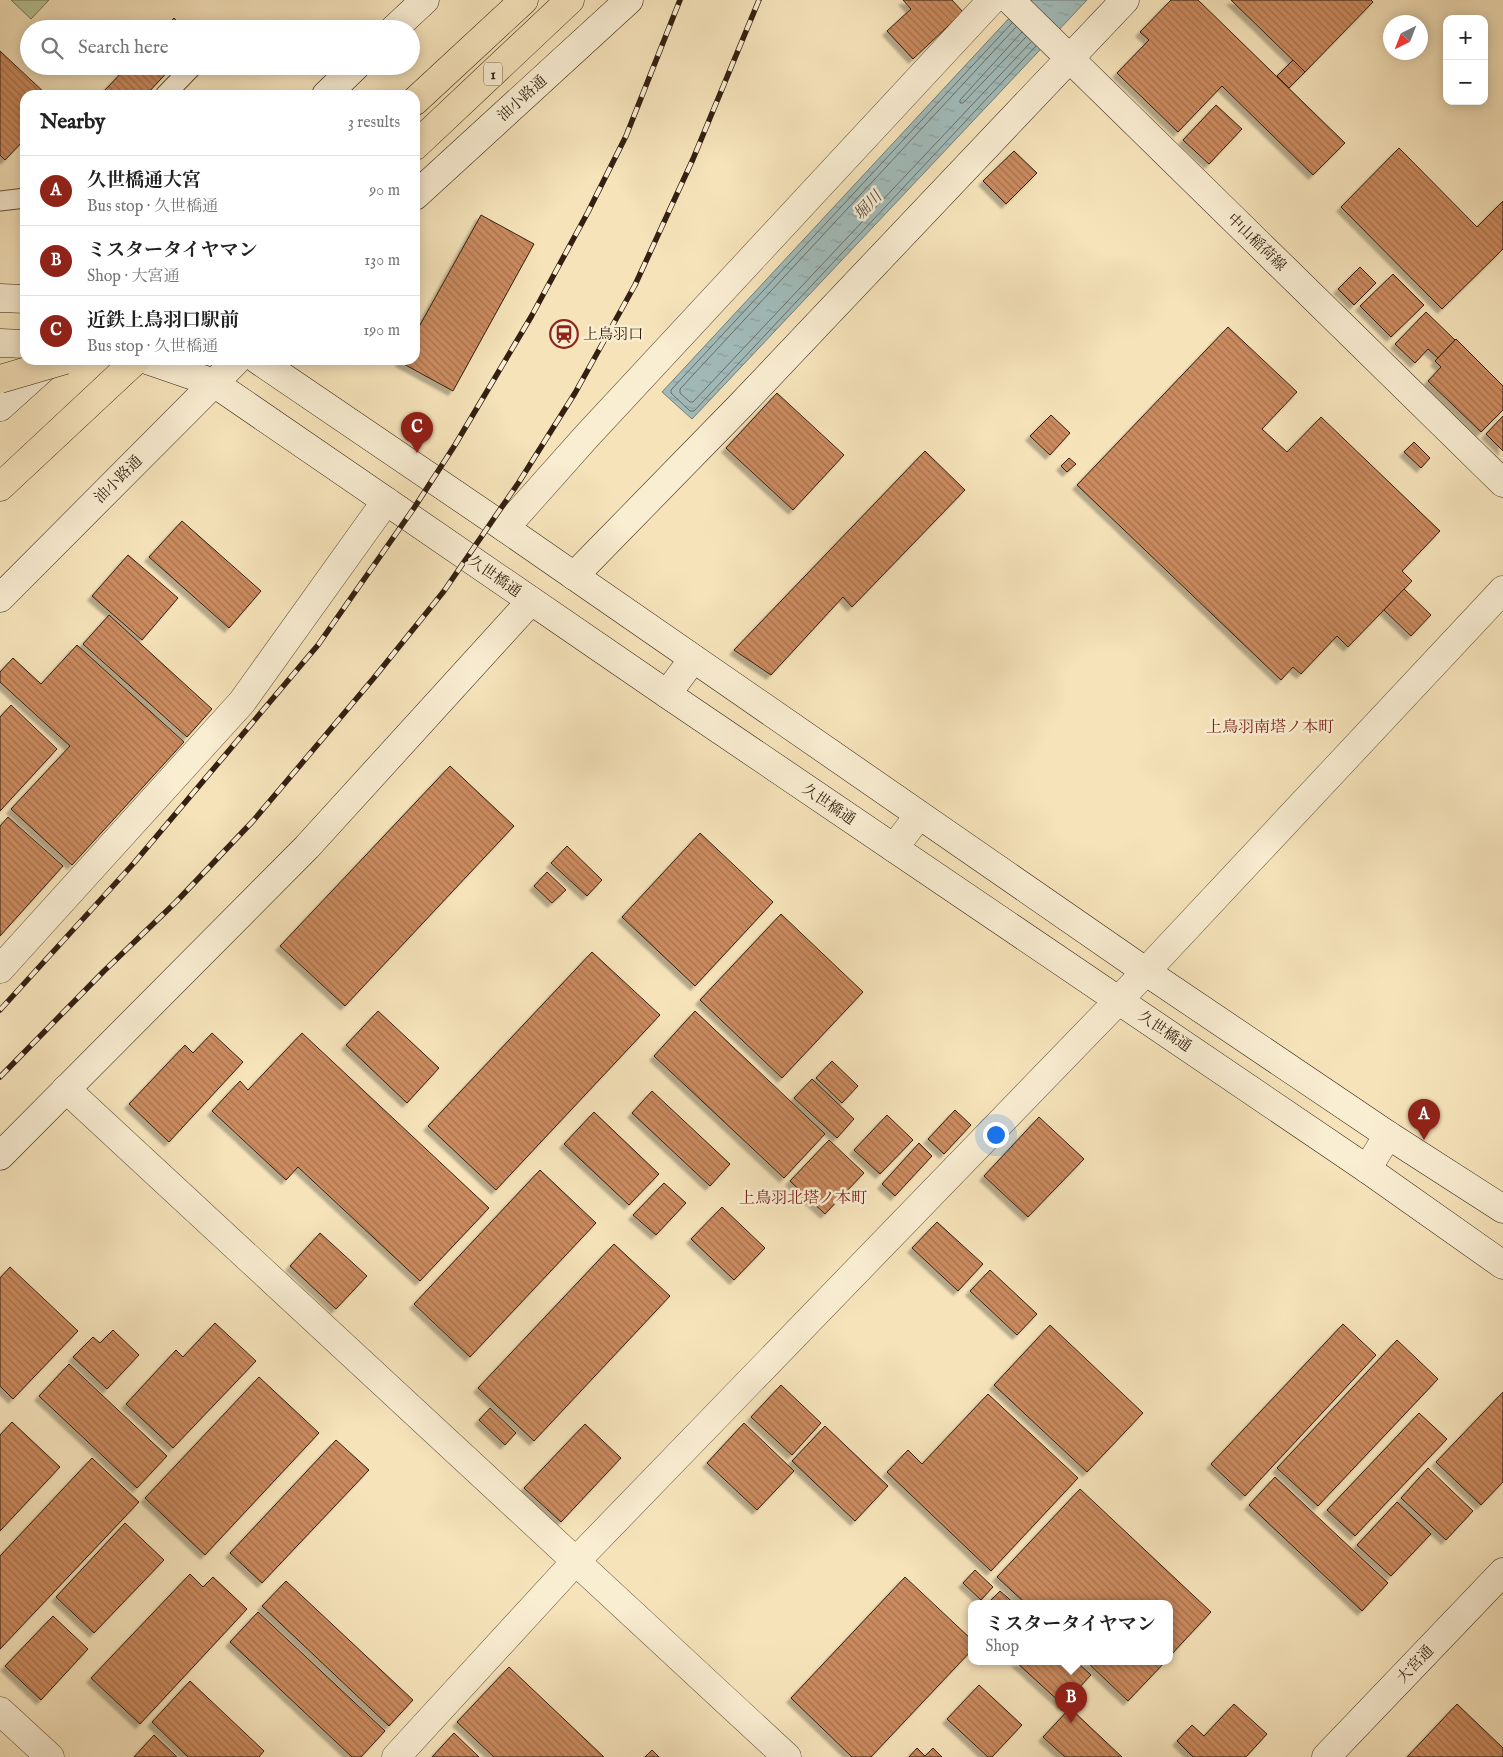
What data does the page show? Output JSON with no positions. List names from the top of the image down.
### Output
{
  "streets": {
    "highway": ["1"],
    "street": [
      "油小路通",
      "中山稲荷線",
      "久世橋通",
      "大宮通"
    ]
  },
  "crossings": [
    ["油小路通", "久世橋通"]
  ],
  "districts": ["上鳥羽南塔ノ本町", "上鳥羽北塔ノ本町"],
  "water": ["堀川"],
  "places": {
    "station": ["上鳥羽口"]
  },
  "north": "bottom left",
  "page": {
    "map_buttons": ["+", "−"],
    "search": "Search here",
    "heading": ["Nearby", "3 results"],
    "list": [
      {
        "mark": "A",
        "name": "久世橋通大宮",
        "note": "Bus stop · 久世橋通",
        "value": "90 m"
      },
      {
        "mark": "B",
        "name": "ミスタータイヤマン",
        "note": "Shop · 大宮通",
        "value": "130 m"
      },
      {
        "mark": "C",
        "name": "近鉄上鳥羽口駅前",
        "note": "Bus stop · 久世橋通",
        "value": "190 m"
      }
    ],
    "pins": ["C", "A", "B"],
    "popup": ["ミスタータイヤマン", "Shop"]
  }
}
